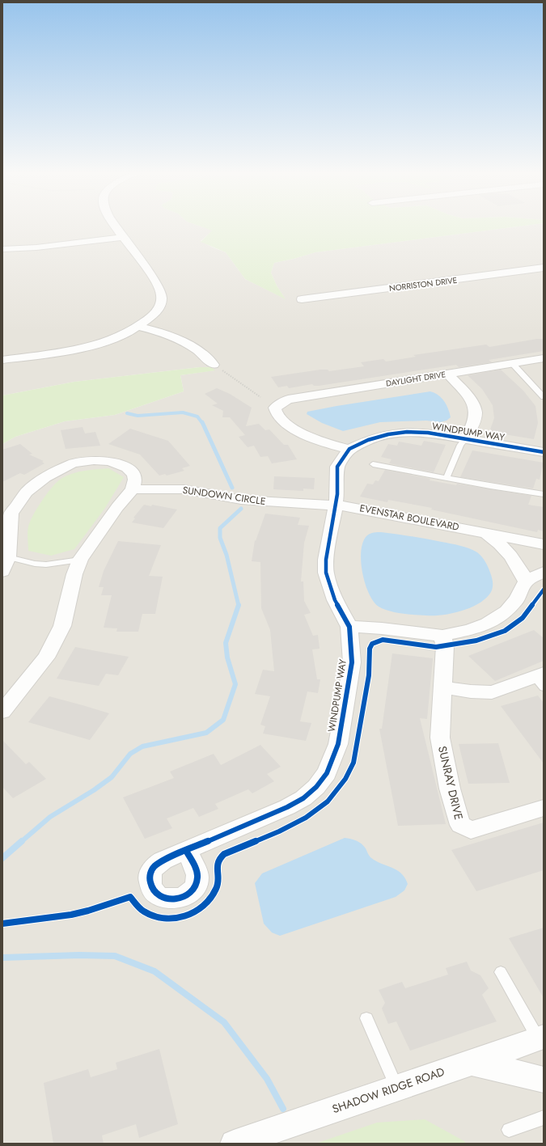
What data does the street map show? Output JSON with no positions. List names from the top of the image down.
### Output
{
  "streets": {
    "street": [
      "NORRISTON DRIVE",
      "DAYLIGHT DRIVE",
      "WINDPUMP WAY",
      "SUNDOWN CIRCLE",
      "EVENSTAR BOULEVARD",
      "SUNRAY DRIVE",
      "SHADOW RIDGE ROAD"
    ]
  },
  "crossings": [
    ["DAYLIGHT DRIVE", "WINDPUMP WAY"],
    ["WINDPUMP WAY", "SUNDOWN CIRCLE"],
    ["WINDPUMP WAY", "EVENSTAR BOULEVARD"],
    ["SUNDOWN CIRCLE", "EVENSTAR BOULEVARD"]
  ]
}
